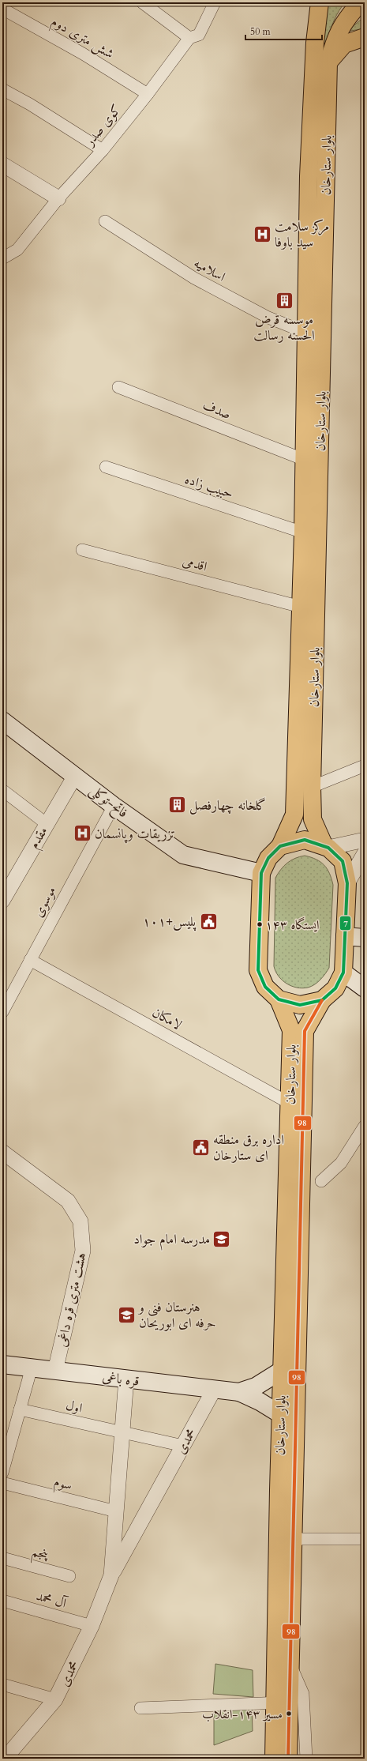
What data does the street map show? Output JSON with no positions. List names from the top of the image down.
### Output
{
  "streets": {
    "main road": ["بلوار ستارخان", "فاتح-توکلی", "قره باغی"],
    "street": [
      "شش متری دوم",
      "کوی صدر",
      "اسلامیه",
      "صدف",
      "حبیب زاده",
      "اقدمی",
      "مقدم",
      "موسوی",
      "لامکان",
      "هشت متری قره داغی",
      "اول",
      "محمدی",
      "سوم",
      "پنجم",
      "آل محمد"
    ]
  },
  "crossings": [
    ["شش متری دوم", "کوی صدر"],
    ["بلوار ستارخان", "اسلامیه"],
    ["بلوار ستارخان", "صدف"],
    ["بلوار ستارخان", "حبیب زاده"],
    ["بلوار ستارخان", "اقدمی"],
    ["بلوار ستارخان", "لامکان"],
    ["بلوار ستارخان", "قره باغی"],
    ["فاتح-توکلی", "مقدم"],
    ["فاتح-توکلی", "موسوی"],
    ["موسوی", "لامکان"],
    ["هشت متری قره داغی", "قره باغی"],
    ["قره باغی", "محمدی"],
    ["اول", "محمدی"],
    ["محمدی", "سوم"],
    ["محمدی", "آل محمد"]
  ],
  "places": {
    "hospital": ["مرکز سلامت سید باوفا", "تزریقات وپانسمان"],
    "building": ["موسسه قرض الحسنه رسالت", "گلخانه چهارفصل"],
    "public building": ["پلیس+۱۰۱", "اداره برق منطقه ای ستارخان"],
    "other": ["ایستگاه ۱۴۳", "مسیر ۱۴۳-انقلاب"],
    "school or university": ["مدرسه امام جواد", "هنرستان فنی و حرفه ای ابوریحان"]
  },
  "lines": ["transit line 7", "transit line 98"],
  "scale_bar": "50 m"
}
